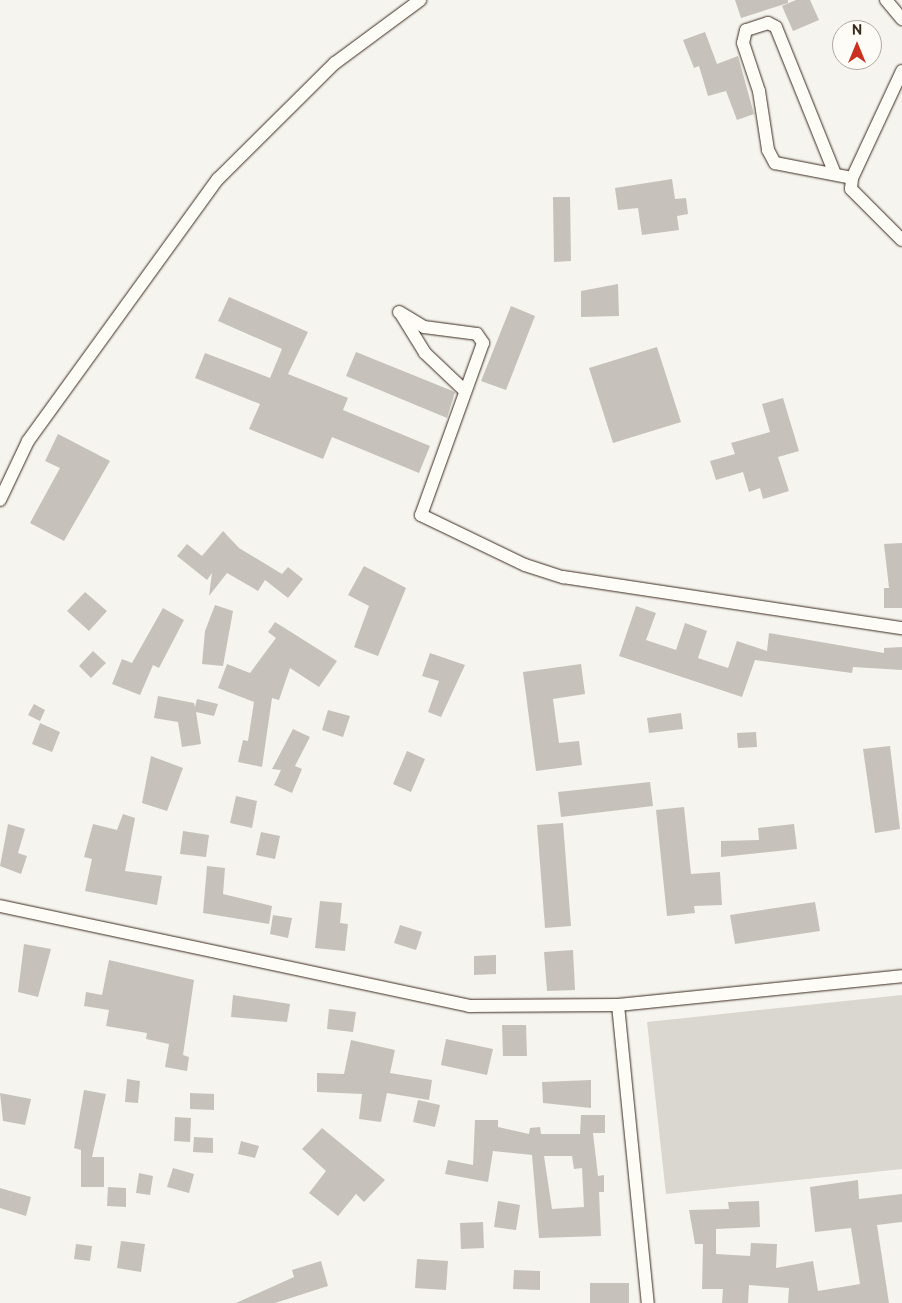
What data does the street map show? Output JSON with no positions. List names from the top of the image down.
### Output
{
  "north": "top"
}
